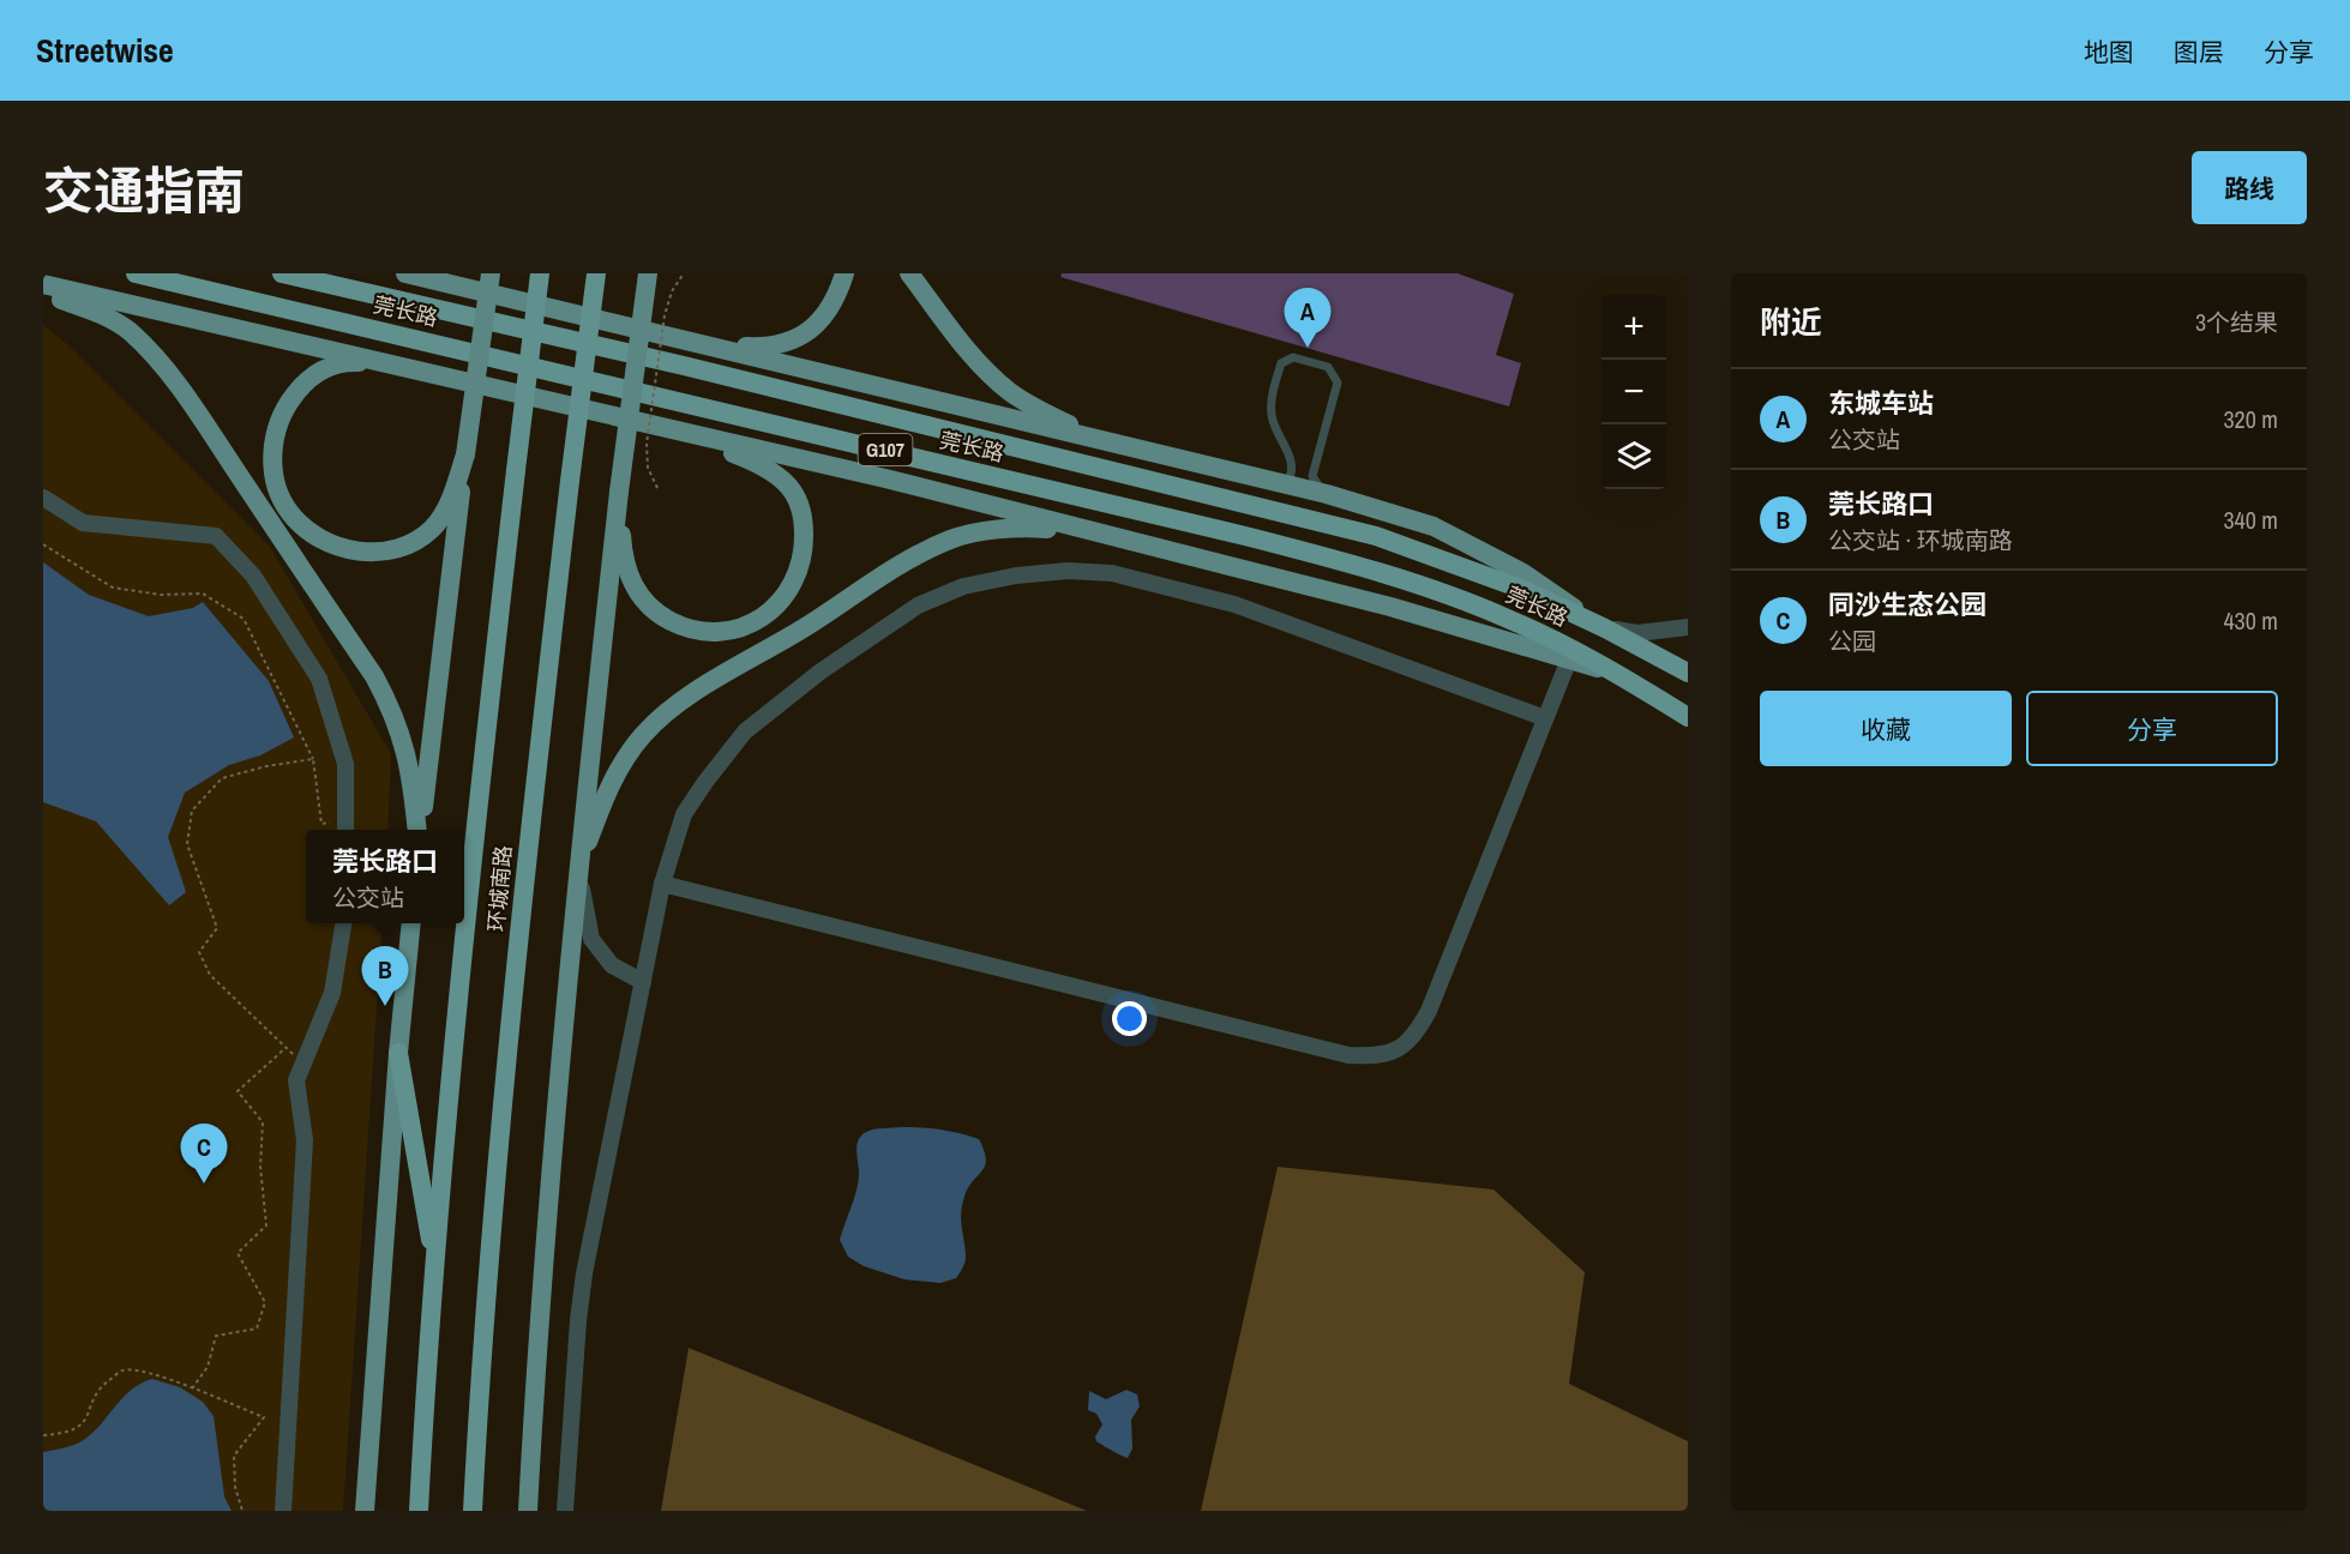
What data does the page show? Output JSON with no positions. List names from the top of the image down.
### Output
{
  "streets": {
    "highway": ["莞长路", "G107", "环城南路"]
  },
  "page": {
    "header": "Streetwise",
    "nav": ["地图", "图层", "分享"],
    "title": "交通指南",
    "buttons": [
      "路线",
      ["收藏", "分享"]
    ],
    "heading": ["附近", "3个结果"],
    "pins": ["A", "B", "C"],
    "map_buttons": ["+", "−"],
    "list": [
      {
        "mark": "A",
        "name": "东城车站",
        "note": "公交站",
        "value": "320 m"
      },
      {
        "mark": "B",
        "name": "莞长路口",
        "note": "公交站 · 环城南路",
        "value": "340 m"
      },
      {
        "mark": "C",
        "name": "同沙生态公园",
        "note": "公园",
        "value": "430 m"
      }
    ],
    "popup": ["莞长路口", "公交站"]
  }
}
